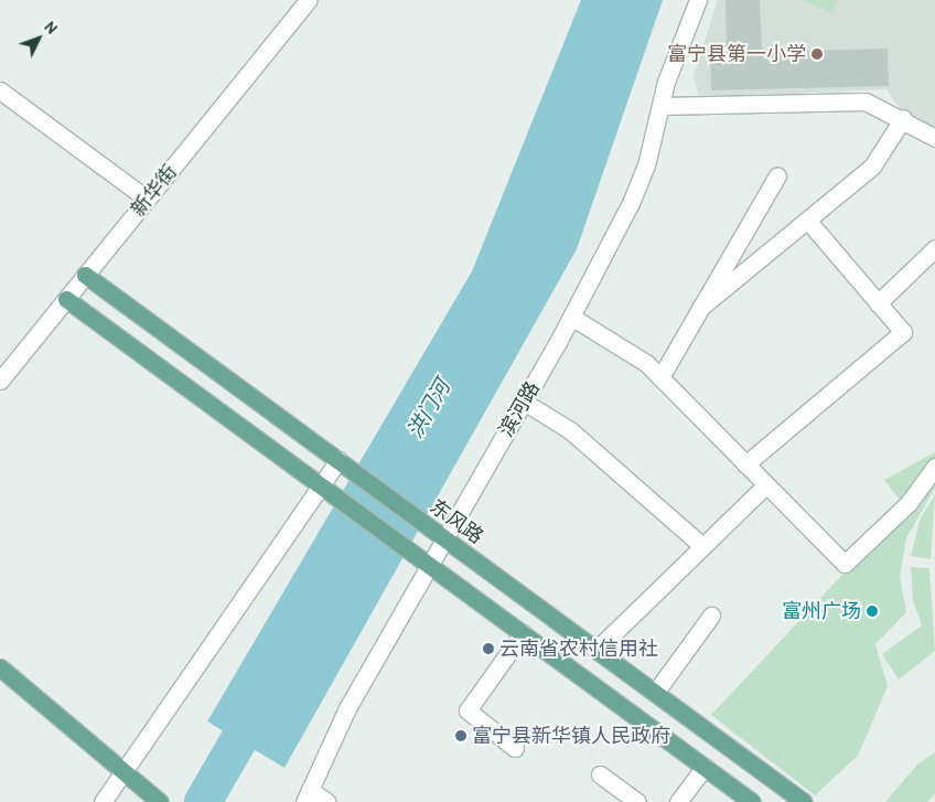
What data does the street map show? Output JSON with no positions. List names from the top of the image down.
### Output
{
  "streets": {
    "main road": ["东风路"],
    "street": ["新华街", "滨河路"]
  },
  "crossings": [
    ["新华街", "东风路"],
    ["滨河路", "东风路"]
  ],
  "water": ["洪门河"],
  "places": [
    "富宁县第一小学",
    "富州广场",
    "云南省农村信用社",
    "富宁县新华镇人民政府"
  ],
  "north": "top right"
}
